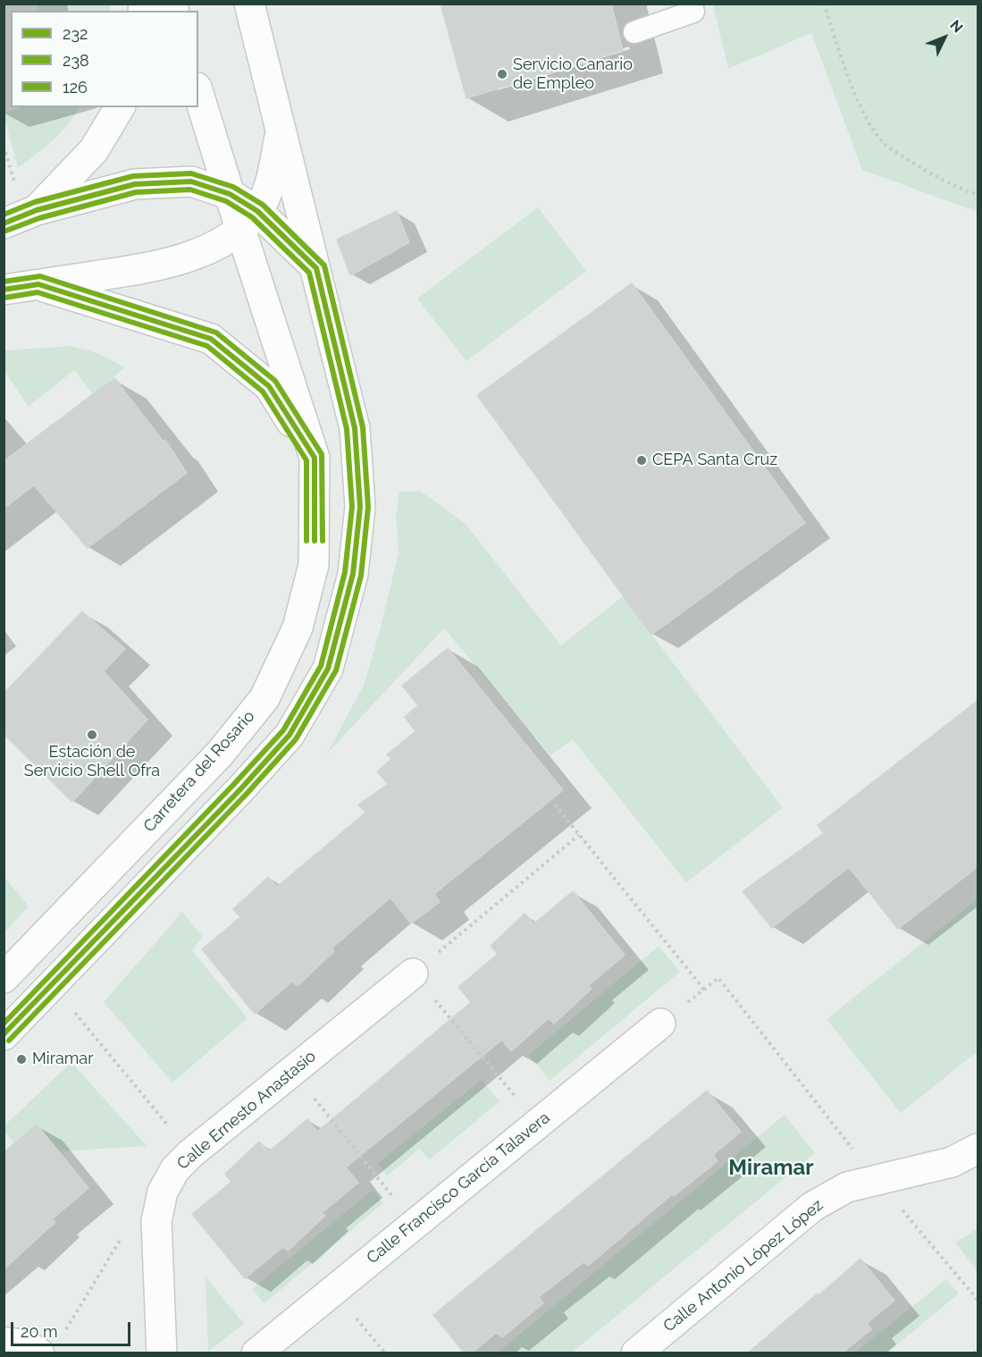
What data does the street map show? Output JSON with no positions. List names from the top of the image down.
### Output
{
  "streets": {
    "main road": [
      "Carretera del Rosario",
      "Calle Ernesto Anastasio",
      "Calle Francisco García Talavera",
      "Calle Antonio López López"
    ]
  },
  "districts": ["Miramar"],
  "places": [
    "Servicio Canario de Empleo",
    "CEPA Santa Cruz",
    "Estación de Servicio Shell Ofra",
    "Miramar"
  ],
  "lines": ["transit line 126", "transit line 232", "transit line 238"],
  "legend": ["232", "238", "126"],
  "scale_bar": "20 m",
  "north": "top right"
}
